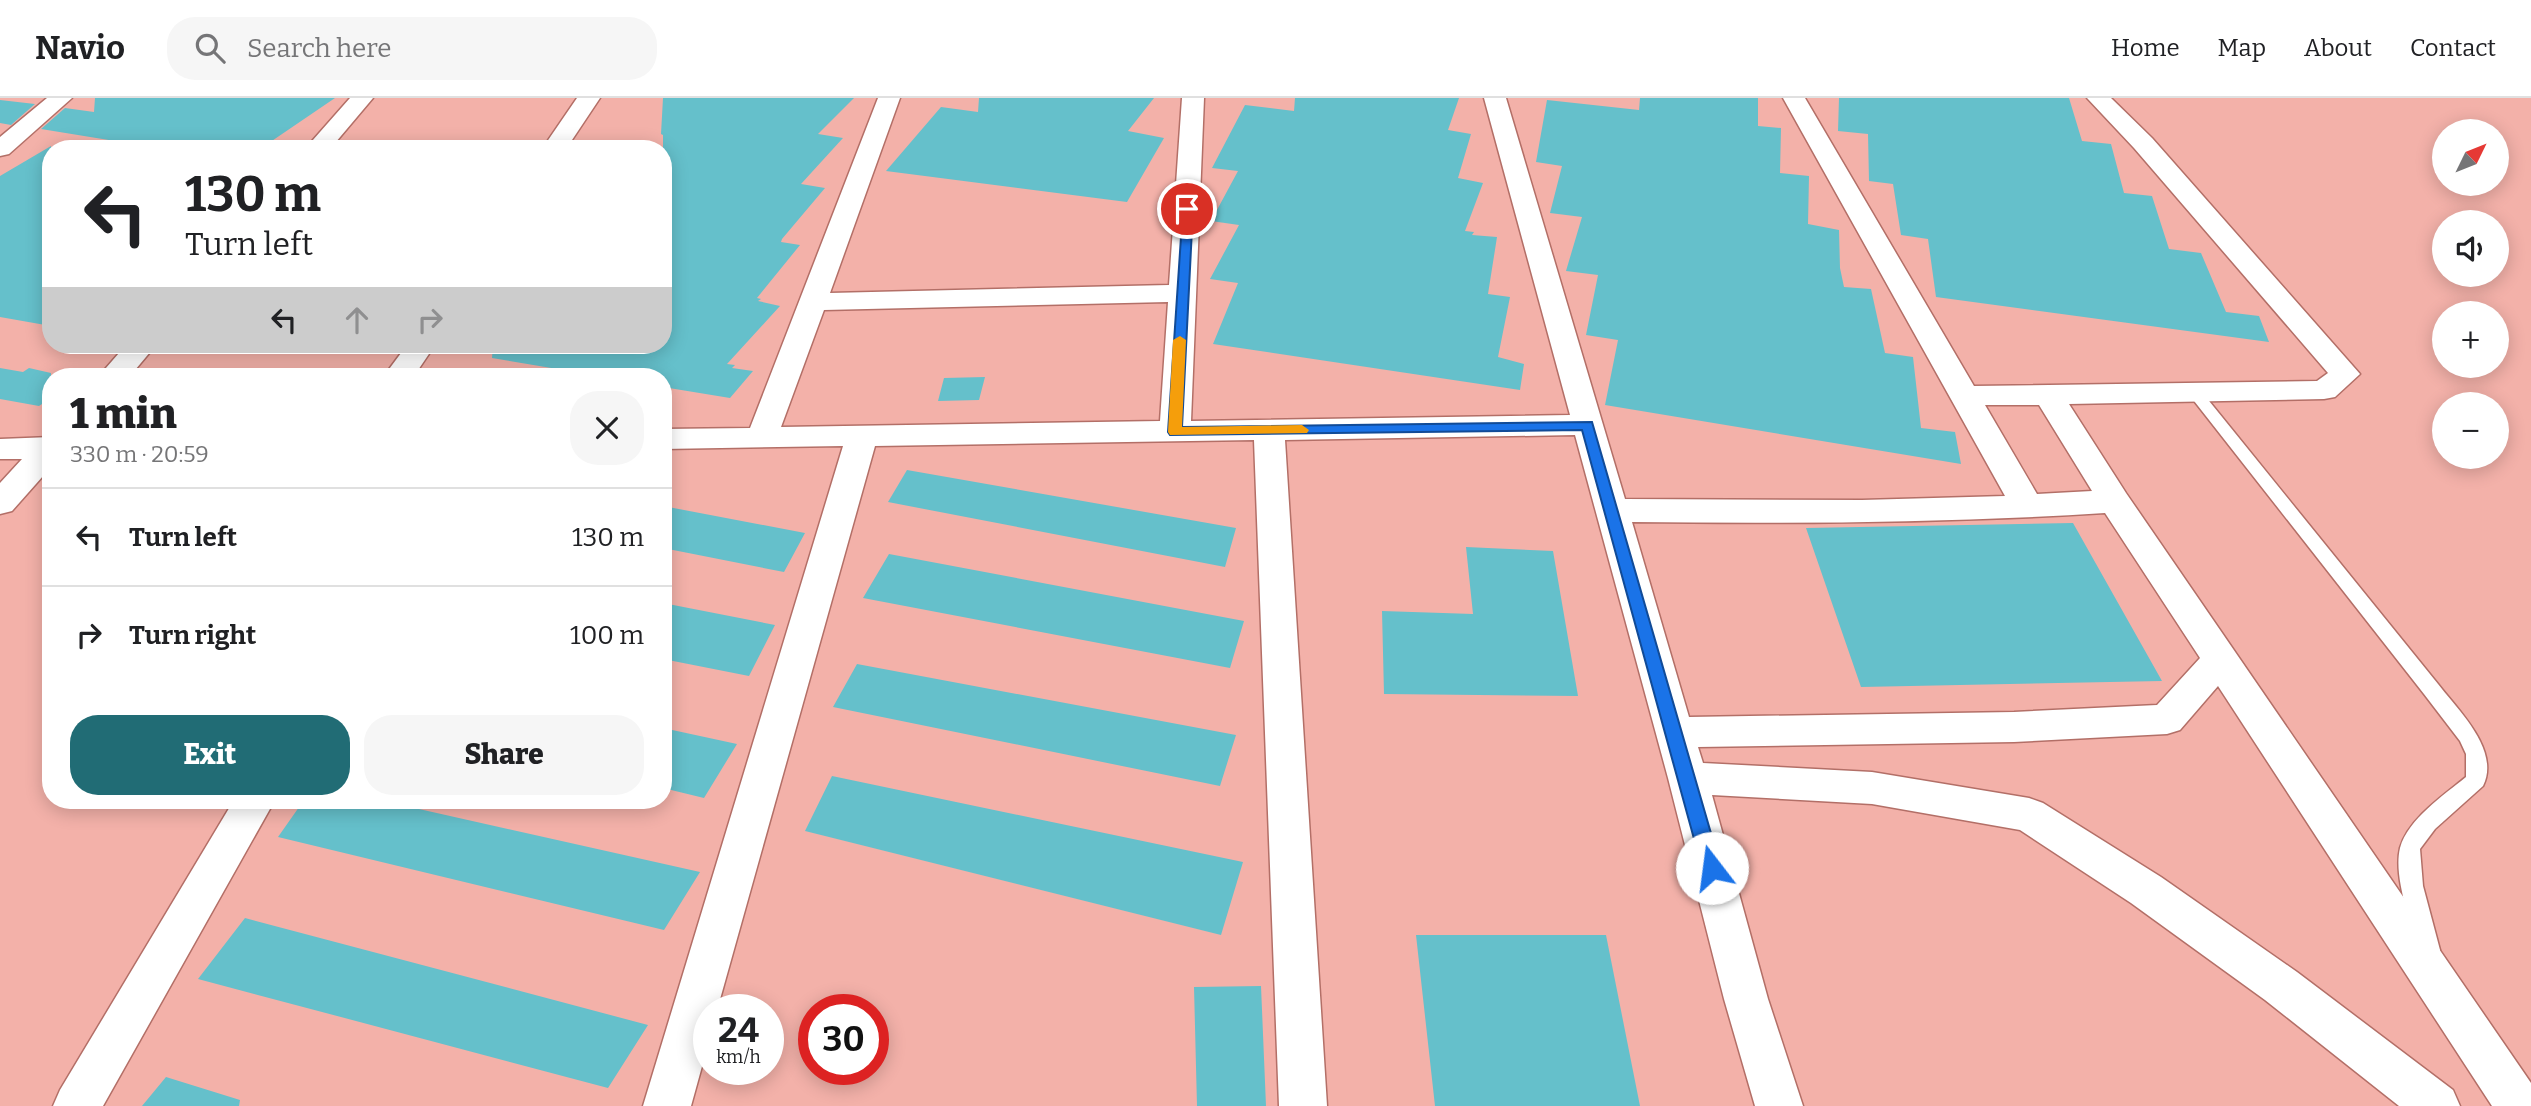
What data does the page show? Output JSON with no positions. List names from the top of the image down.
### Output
{
  "north": "top right",
  "page": {
    "header": "Navio",
    "search": "Search here",
    "nav": [
      "Home",
      "Map",
      "About",
      "Contact"
    ],
    "map_buttons": ["+", "−"],
    "turn": ["130 m", "Turn left"],
    "heading": ["1 min", "330 m · 20:59"],
    "list": [
      {
        "name": "Turn left",
        "value": "130 m"
      },
      {
        "name": "Turn right",
        "value": "100 m"
      }
    ],
    "buttons": ["Exit", "Share"],
    "speed": "24 km/h",
    "limit": "30"
  }
}
